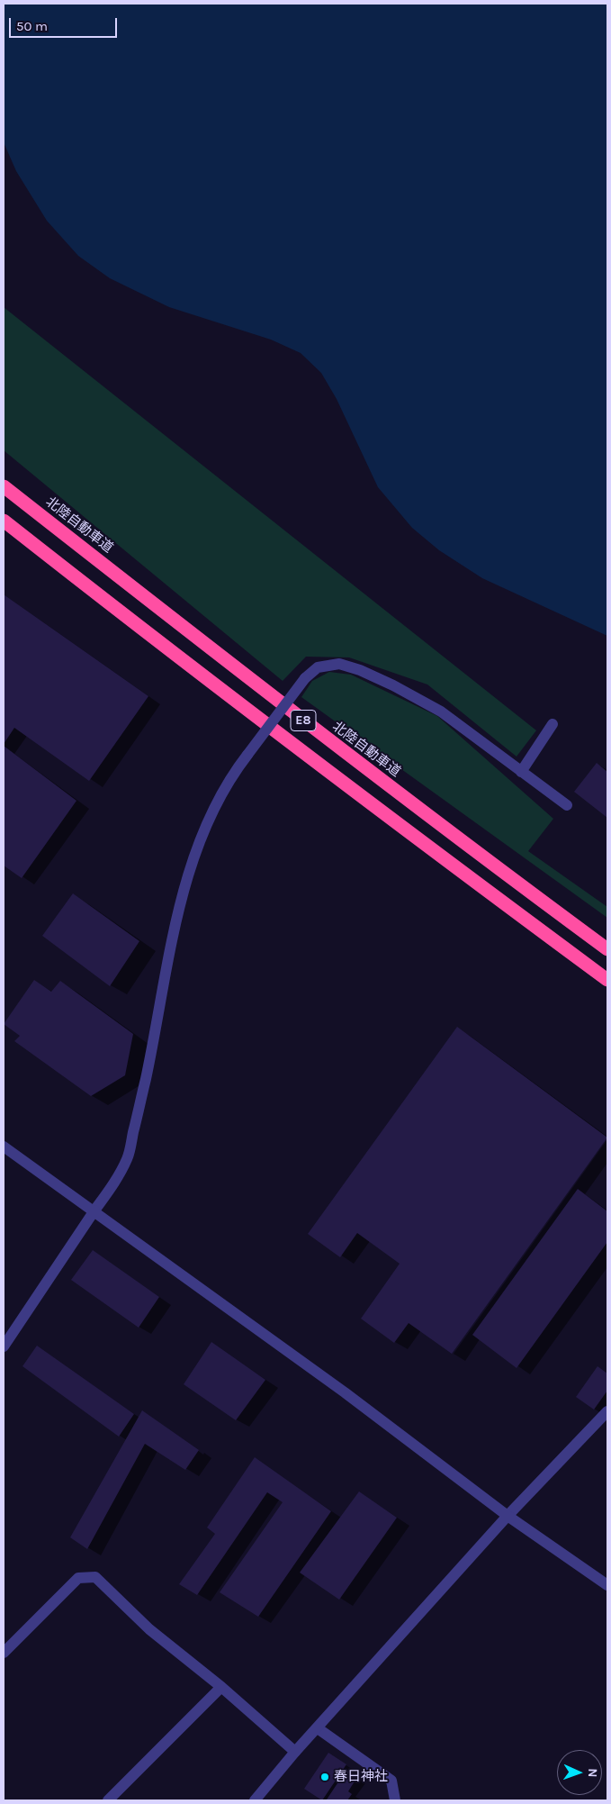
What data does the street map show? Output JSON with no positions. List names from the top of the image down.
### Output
{
  "streets": {
    "highway": ["北陸自動車道", "E8"]
  },
  "places": ["春日神社"],
  "scale_bar": "50 m",
  "north": "right"
}
